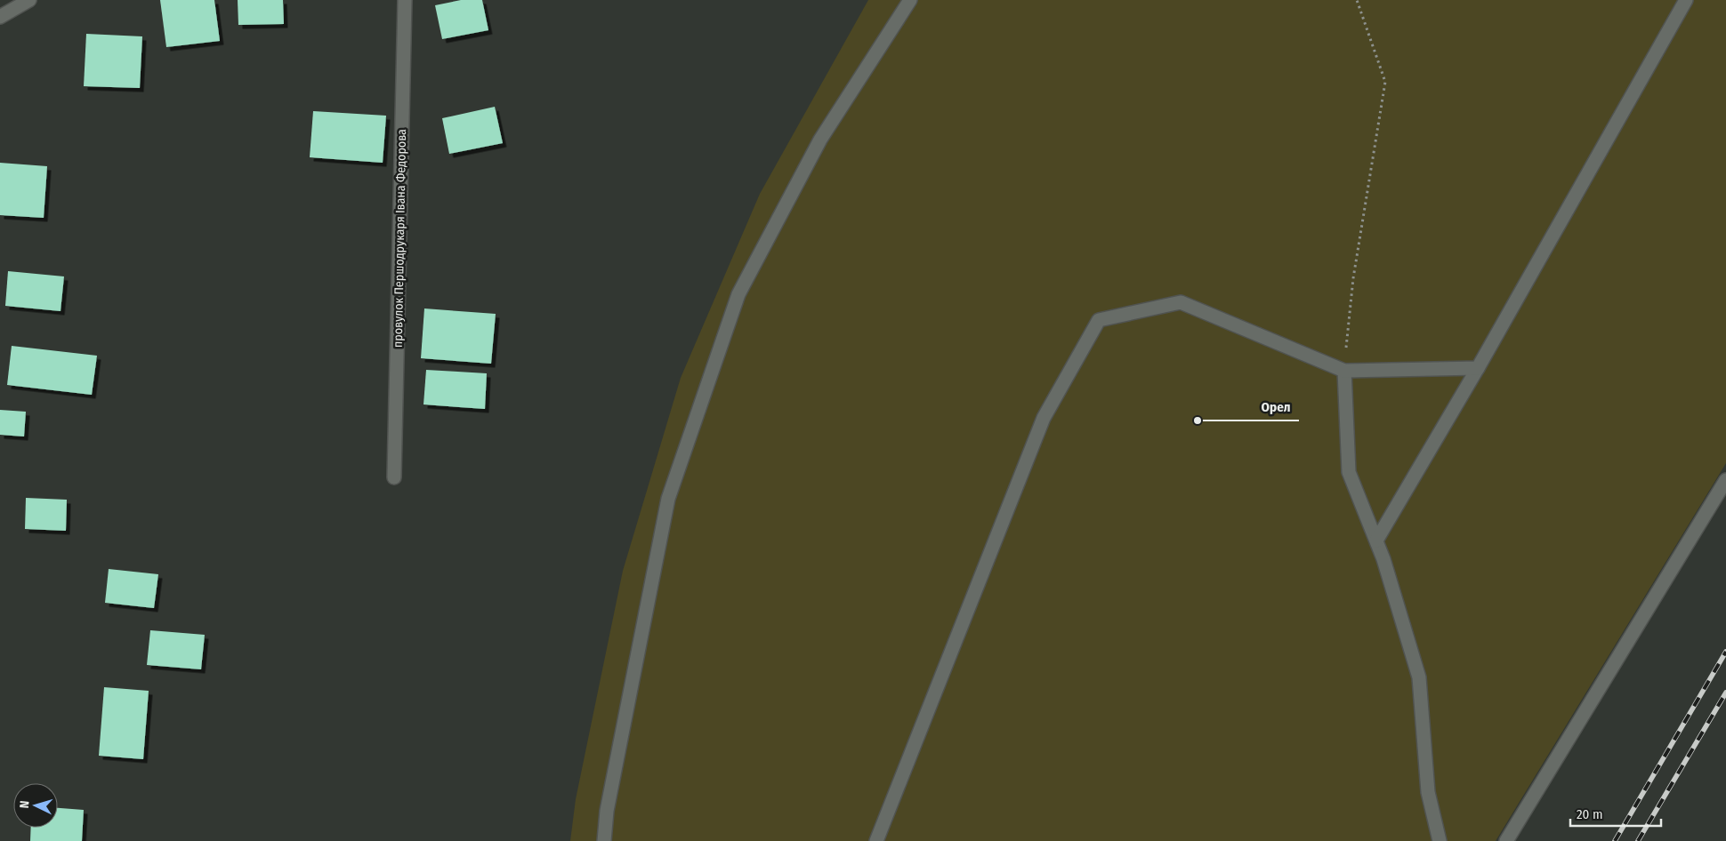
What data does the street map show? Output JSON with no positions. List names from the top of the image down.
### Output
{
  "streets": {
    "street": ["провулок Першодрукаря Івана Федорова"]
  },
  "places": ["Орел"],
  "scale_bar": "20 m",
  "north": "left"
}
